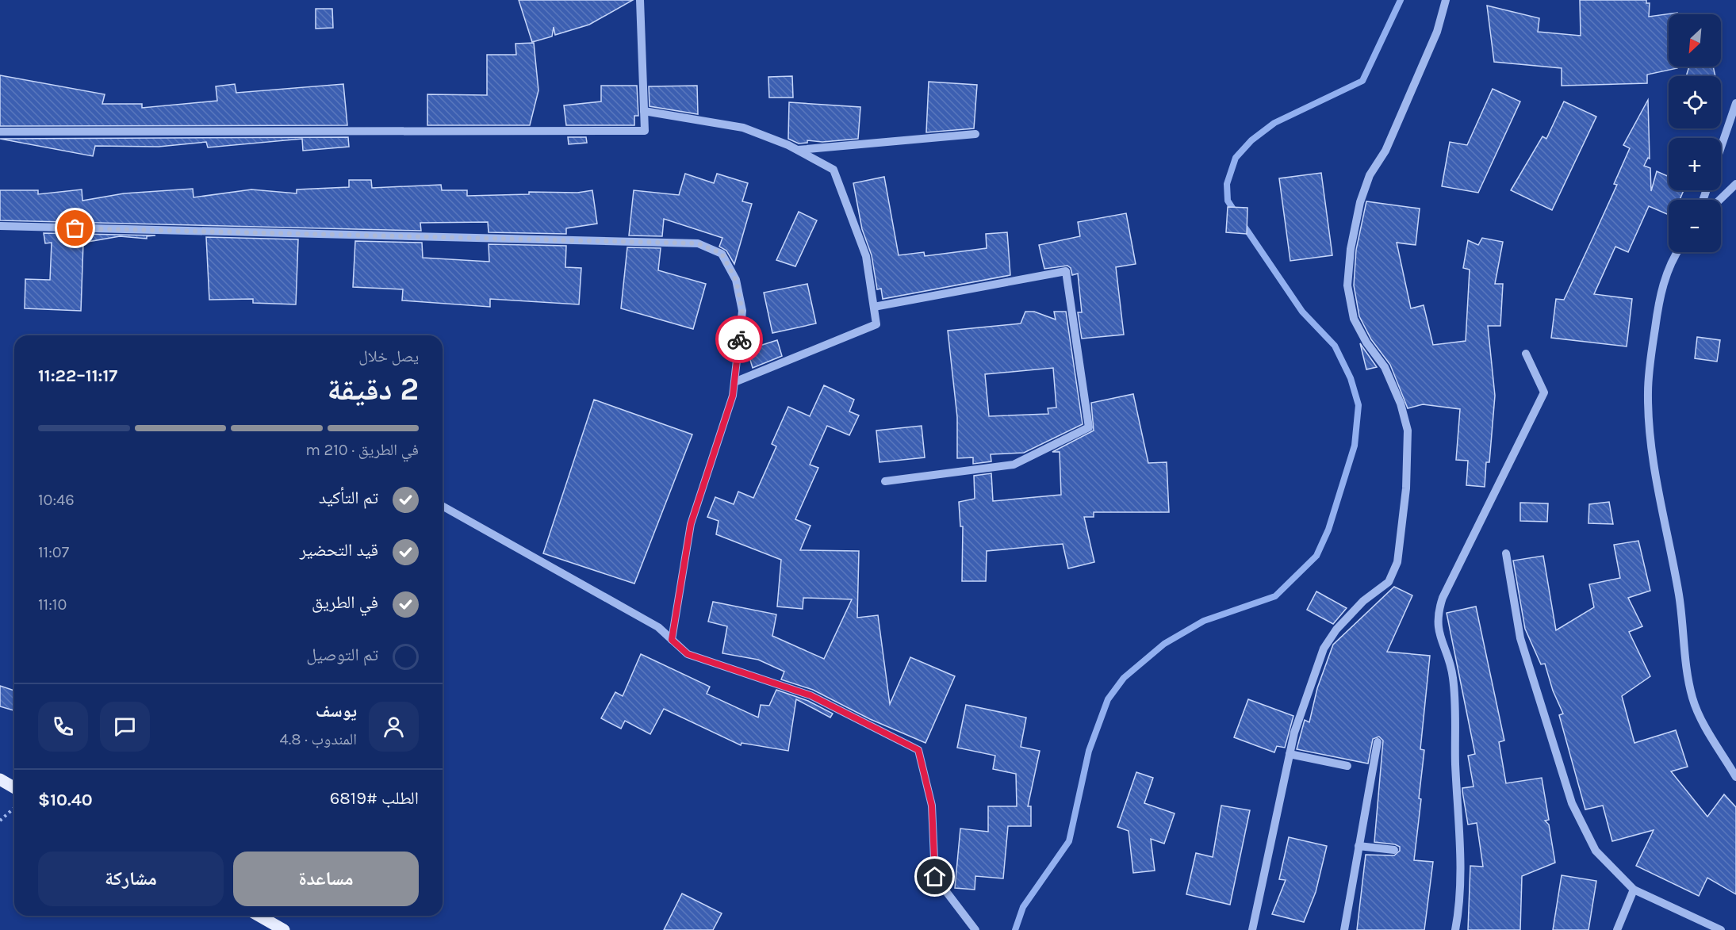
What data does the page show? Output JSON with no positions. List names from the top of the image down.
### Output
{
  "north": "bottom left",
  "page": {
    "map_buttons": ["+", "−"],
    "heading": ["2 دقيقة", "يصل خلال", "11:17–11:22"],
    "panel": [
      "يوسف",
      "المندوب · 4.8",
      "الطلب #6819",
      "$10.40"
    ],
    "bar": "في الطريق · 210 m",
    "list": [
      ["تم التأكيد", "10:46"],
      ["قيد التحضير", "11:07"],
      ["في الطريق", "11:10"],
      "تم التوصيل"
    ],
    "buttons": ["مساعدة", "مشاركة"]
  }
}
